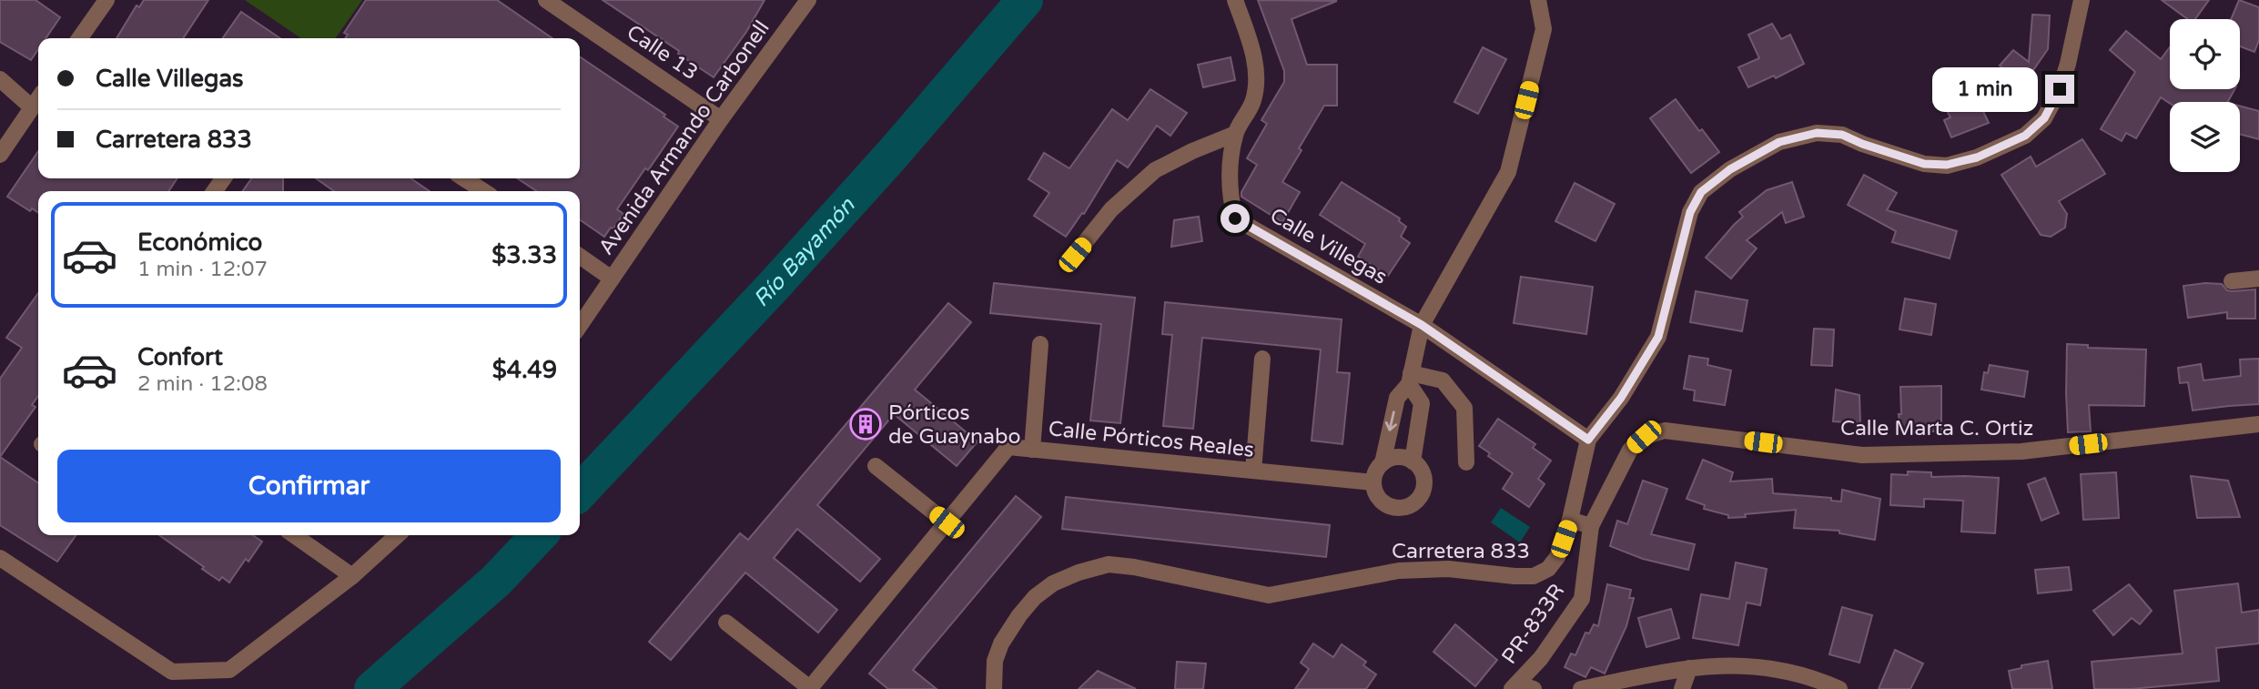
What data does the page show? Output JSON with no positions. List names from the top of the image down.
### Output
{
  "streets": {
    "street": [
      "Calle 13",
      "Avenida Armando Carbonell",
      "Calle Villegas",
      "Calle Marta C. Ortiz",
      "Calle Pórticos Reales",
      "Carretera 833",
      "PR-833R"
    ]
  },
  "crossings": [
    ["Calle 13", "Avenida Armando Carbonell"],
    ["Calle Villegas", "Carretera 833"],
    ["Calle Marta C. Ortiz", "PR-833R"]
  ],
  "water": ["Río Bayamón"],
  "places": {
    "building": ["Pórticos de Guaynabo"]
  },
  "page": {
    "banner": ["Calle Villegas", "Carretera 833"],
    "bubble": "1 min",
    "list": [
      {
        "name": "Económico",
        "note": "1 min · 12:07",
        "value": "$3.33"
      },
      {
        "name": "Confort",
        "note": "2 min · 12:08",
        "value": "$4.49"
      }
    ],
    "buttons": "Confirmar"
  }
}
